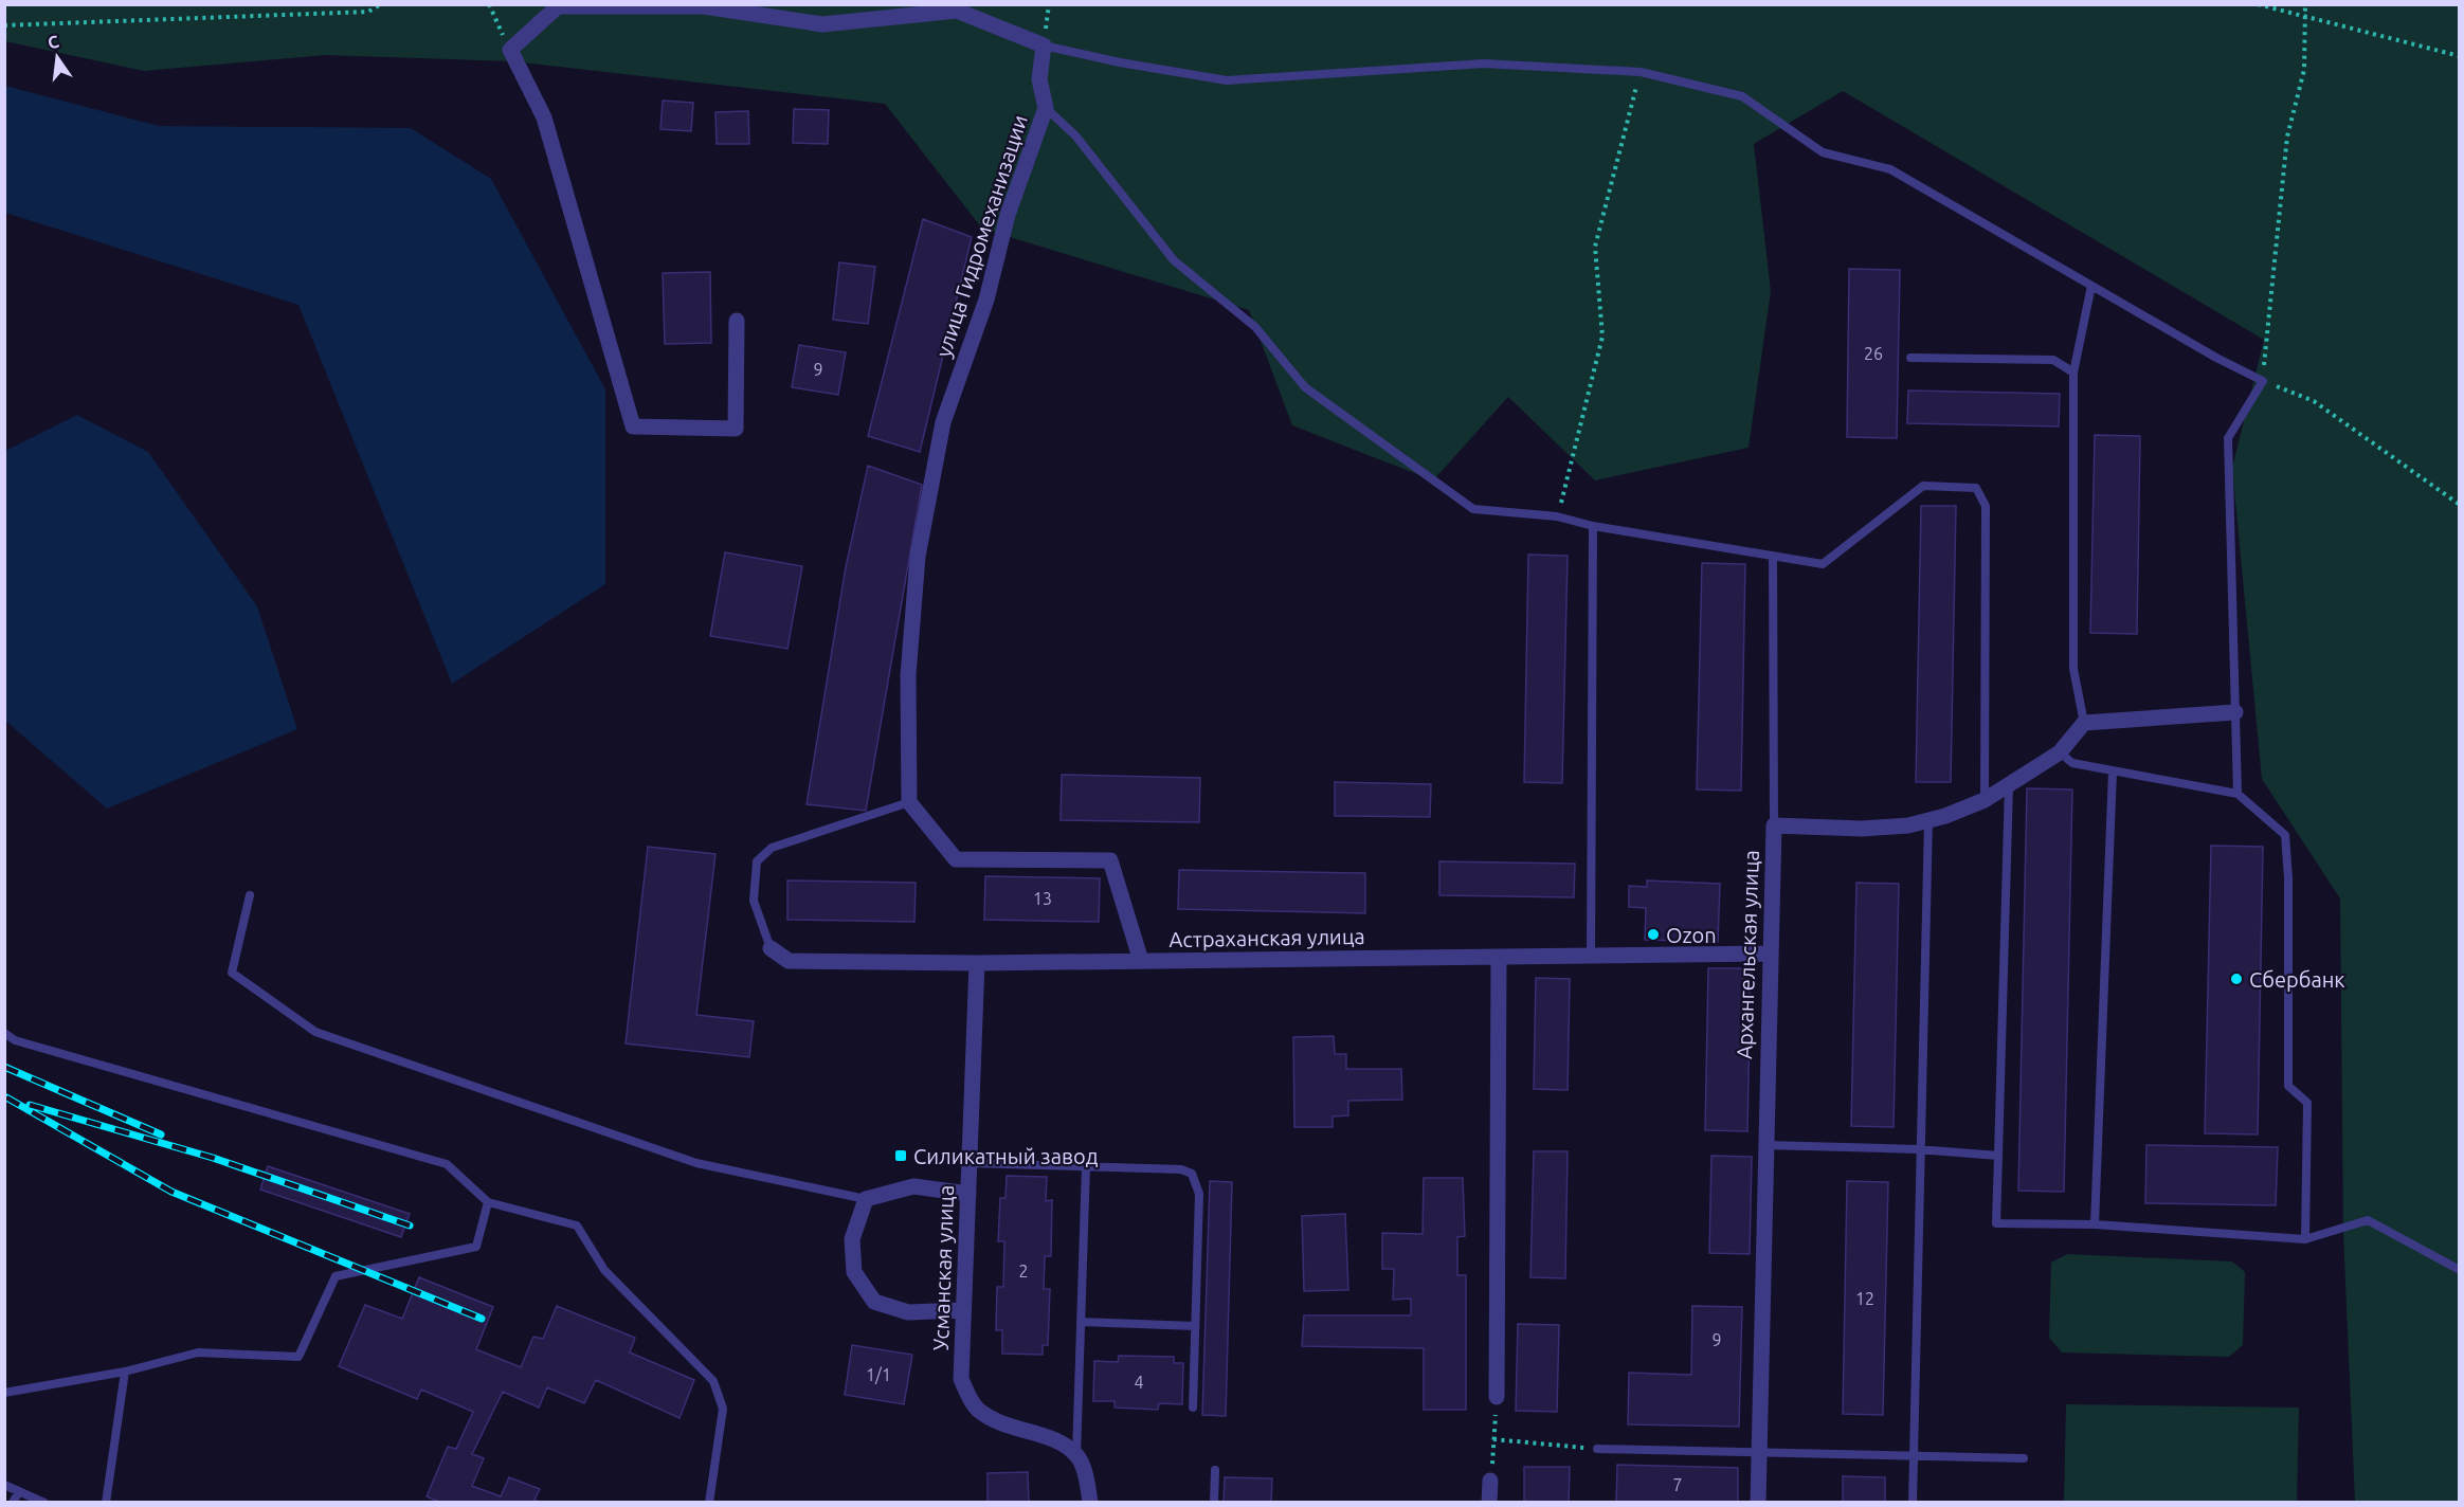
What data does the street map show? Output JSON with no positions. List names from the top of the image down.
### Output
{
  "streets": {
    "street": [
      "улица Гидромеханизации",
      "Астраханская улица",
      "Архангельская улица",
      "Усманская улица"
    ]
  },
  "crossings": [
    ["Астраханская улица", "Архангельская улица"],
    ["Астраханская улица", "Усманская улица"]
  ],
  "places": {
    "other": ["Ozon", "Сбербанк"],
    "transit": ["Силикатный завод"]
  },
  "house_numbers": [
    "26",
    "9",
    "13",
    "2",
    "12",
    "9",
    "1/1",
    "4",
    "7"
  ],
  "north": "top"
}
